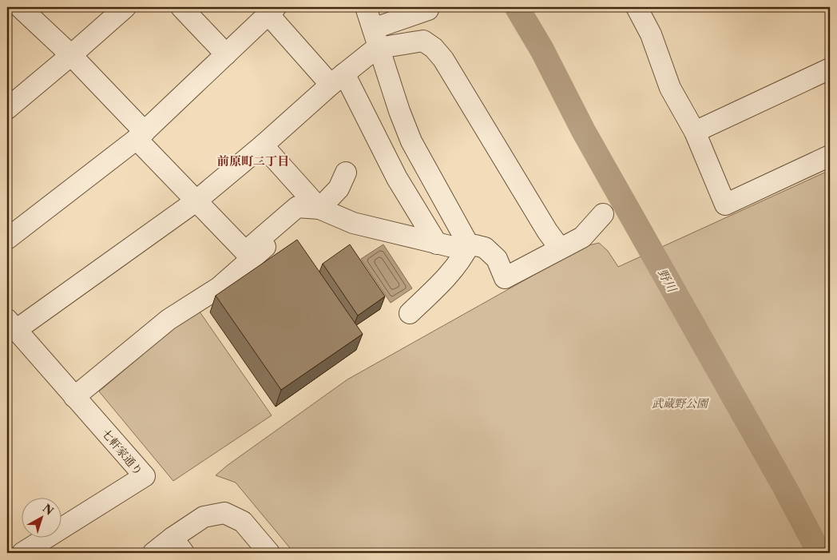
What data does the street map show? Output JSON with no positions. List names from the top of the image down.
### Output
{
  "streets": {
    "street": ["七軒家通り"]
  },
  "districts": ["前原町二丁目"],
  "water": ["野川"],
  "parks": ["武蔵野公園"],
  "north": "top right"
}
